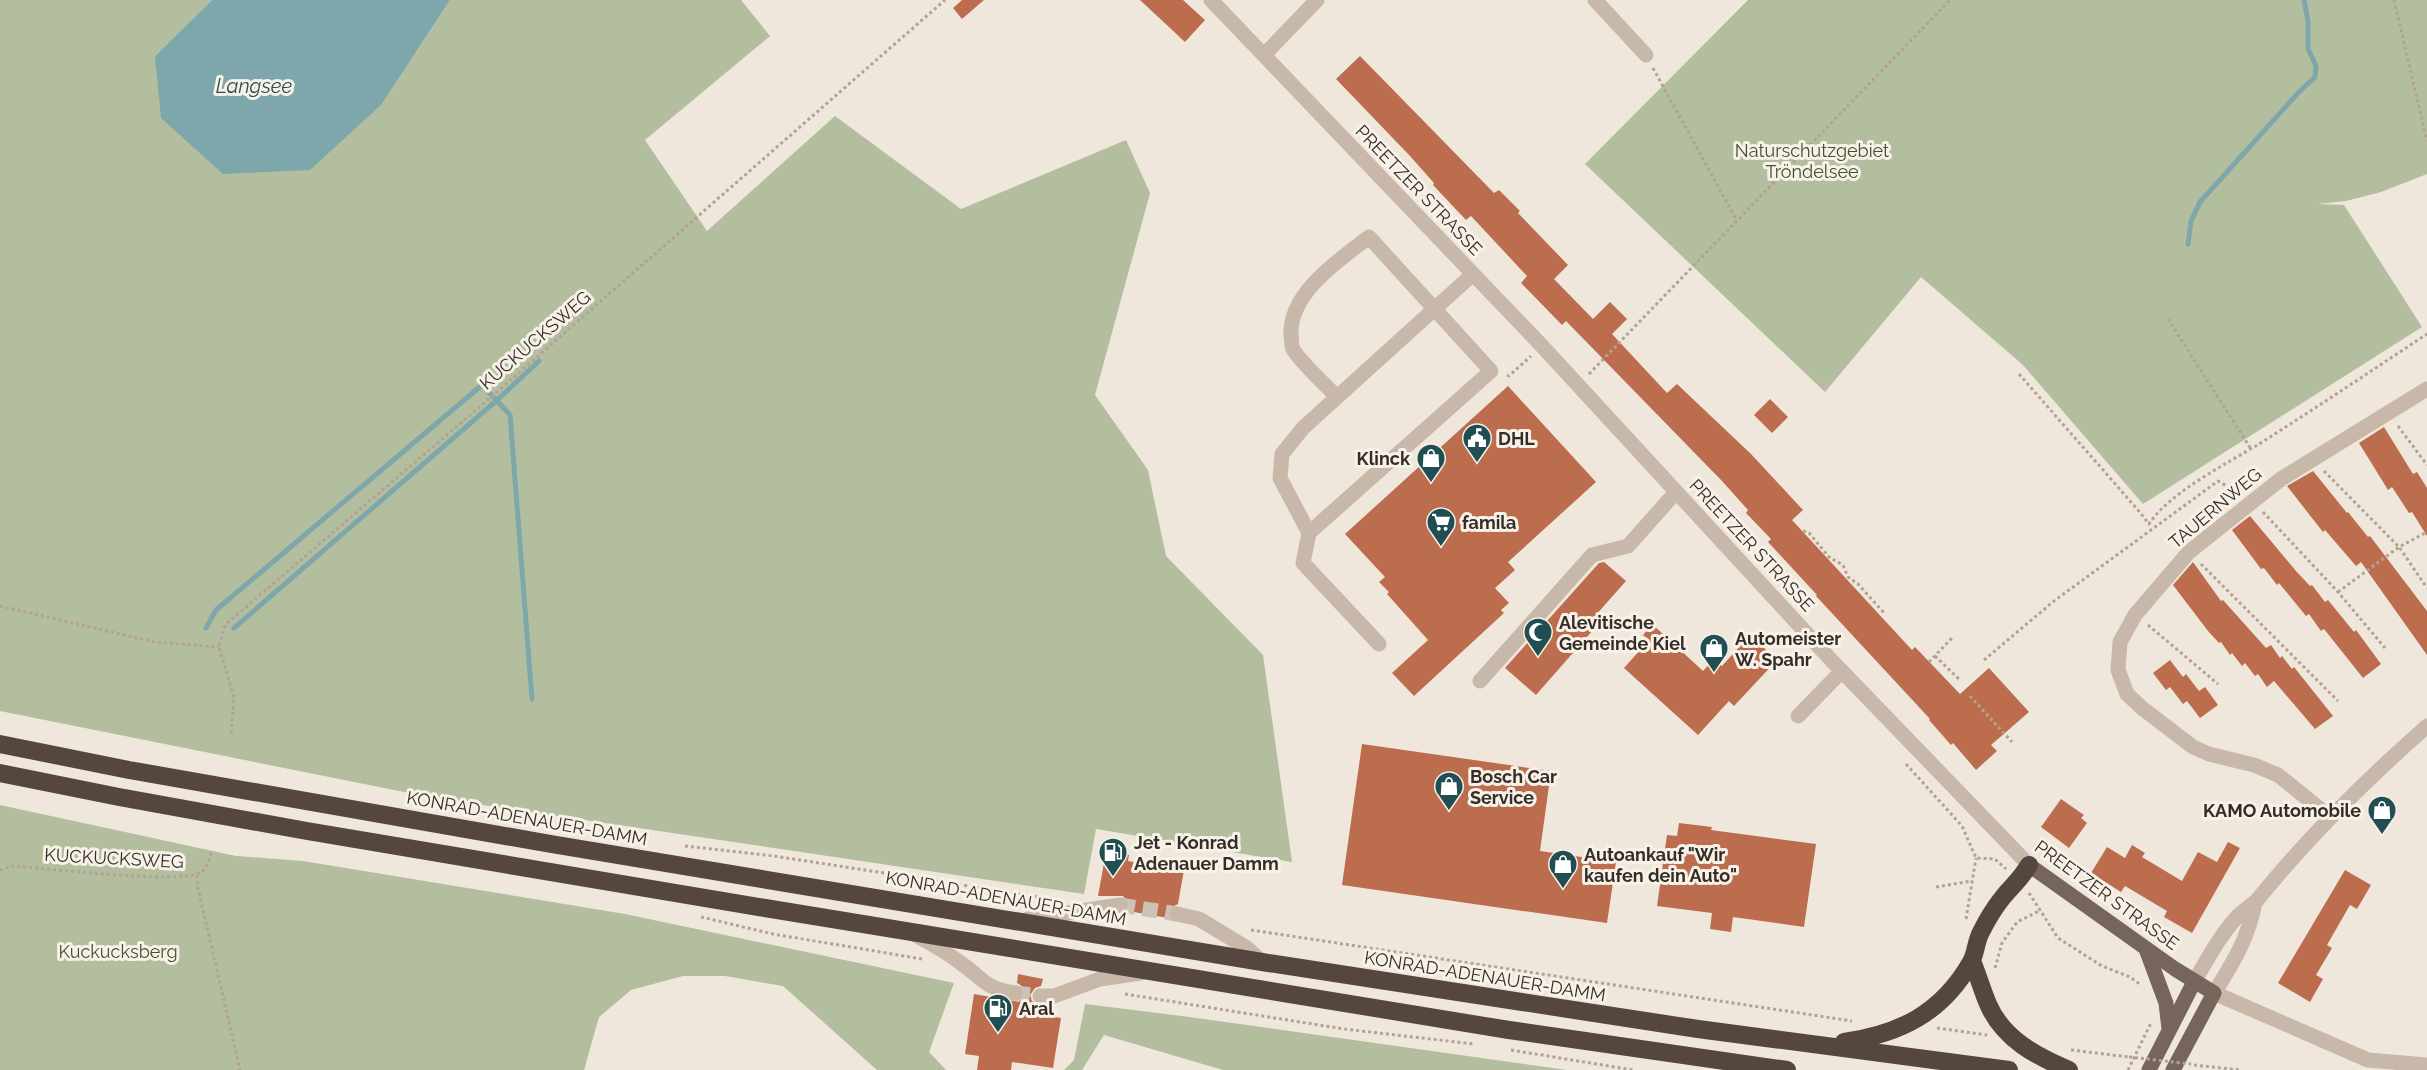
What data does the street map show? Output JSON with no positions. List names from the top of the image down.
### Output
{
  "streets": {
    "highway": ["KONRAD-ADENAUER-DAMM"],
    "main road": ["PREETZER STRASSE"],
    "street": ["TAUERNWEG"],
    "path": ["KUCKUCKSWEG"]
  },
  "water": ["Langsee"],
  "parks": ["Naturschutzgebiet Tröndelsee", "Kuckucksberg"],
  "places": {
    "public building": ["DHL"],
    "shop": [
      "Klinck",
      "Automeister W. Spahr",
      "Bosch Car Service",
      "KAMO Automobile",
      "Autoankauf \"Wir kaufen dein Auto\""
    ],
    "supermarket": ["famila"],
    "mosque": ["Alevitische Gemeinde Kiel"],
    "fuel station": ["Jet - Konrad Adenauer Damm", "Aral"]
  }
}
